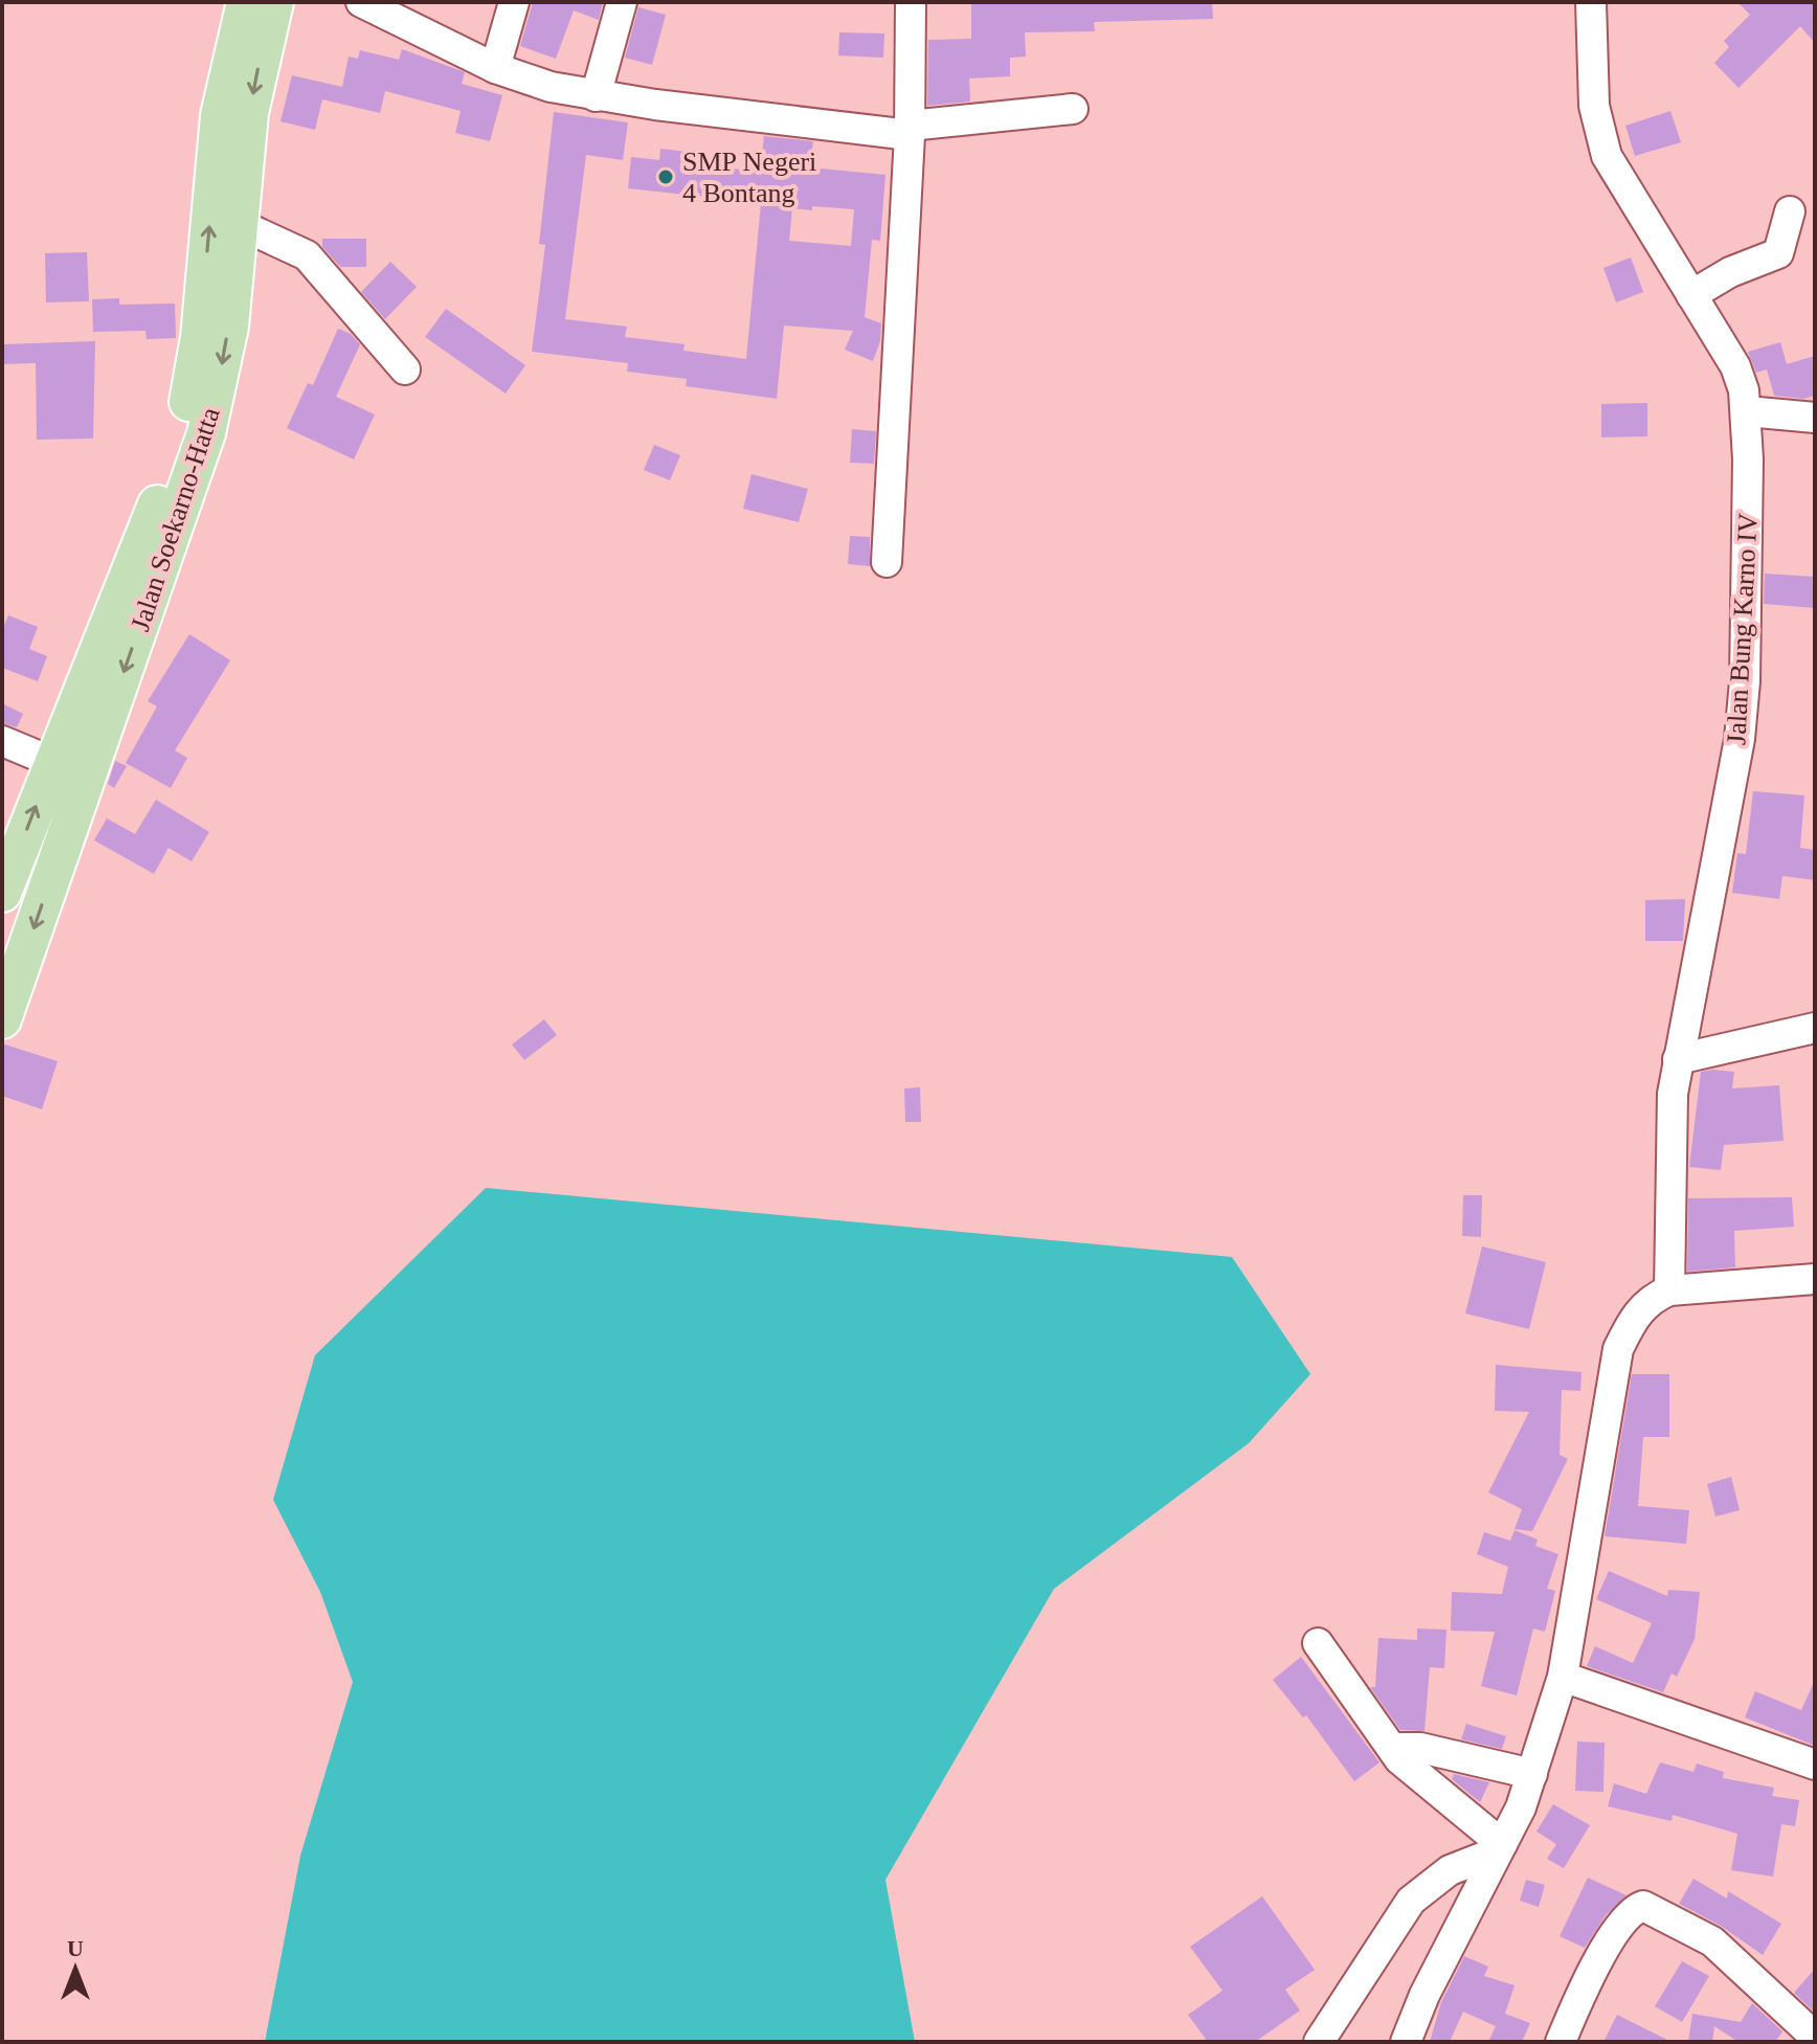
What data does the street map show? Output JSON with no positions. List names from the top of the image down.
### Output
{
  "streets": {
    "main road": ["Jalan Soekarno-Hatta"],
    "street": ["Jalan Bung Karno IV"]
  },
  "places": ["SMP Negeri 4 Bontang"],
  "north": "top"
}
